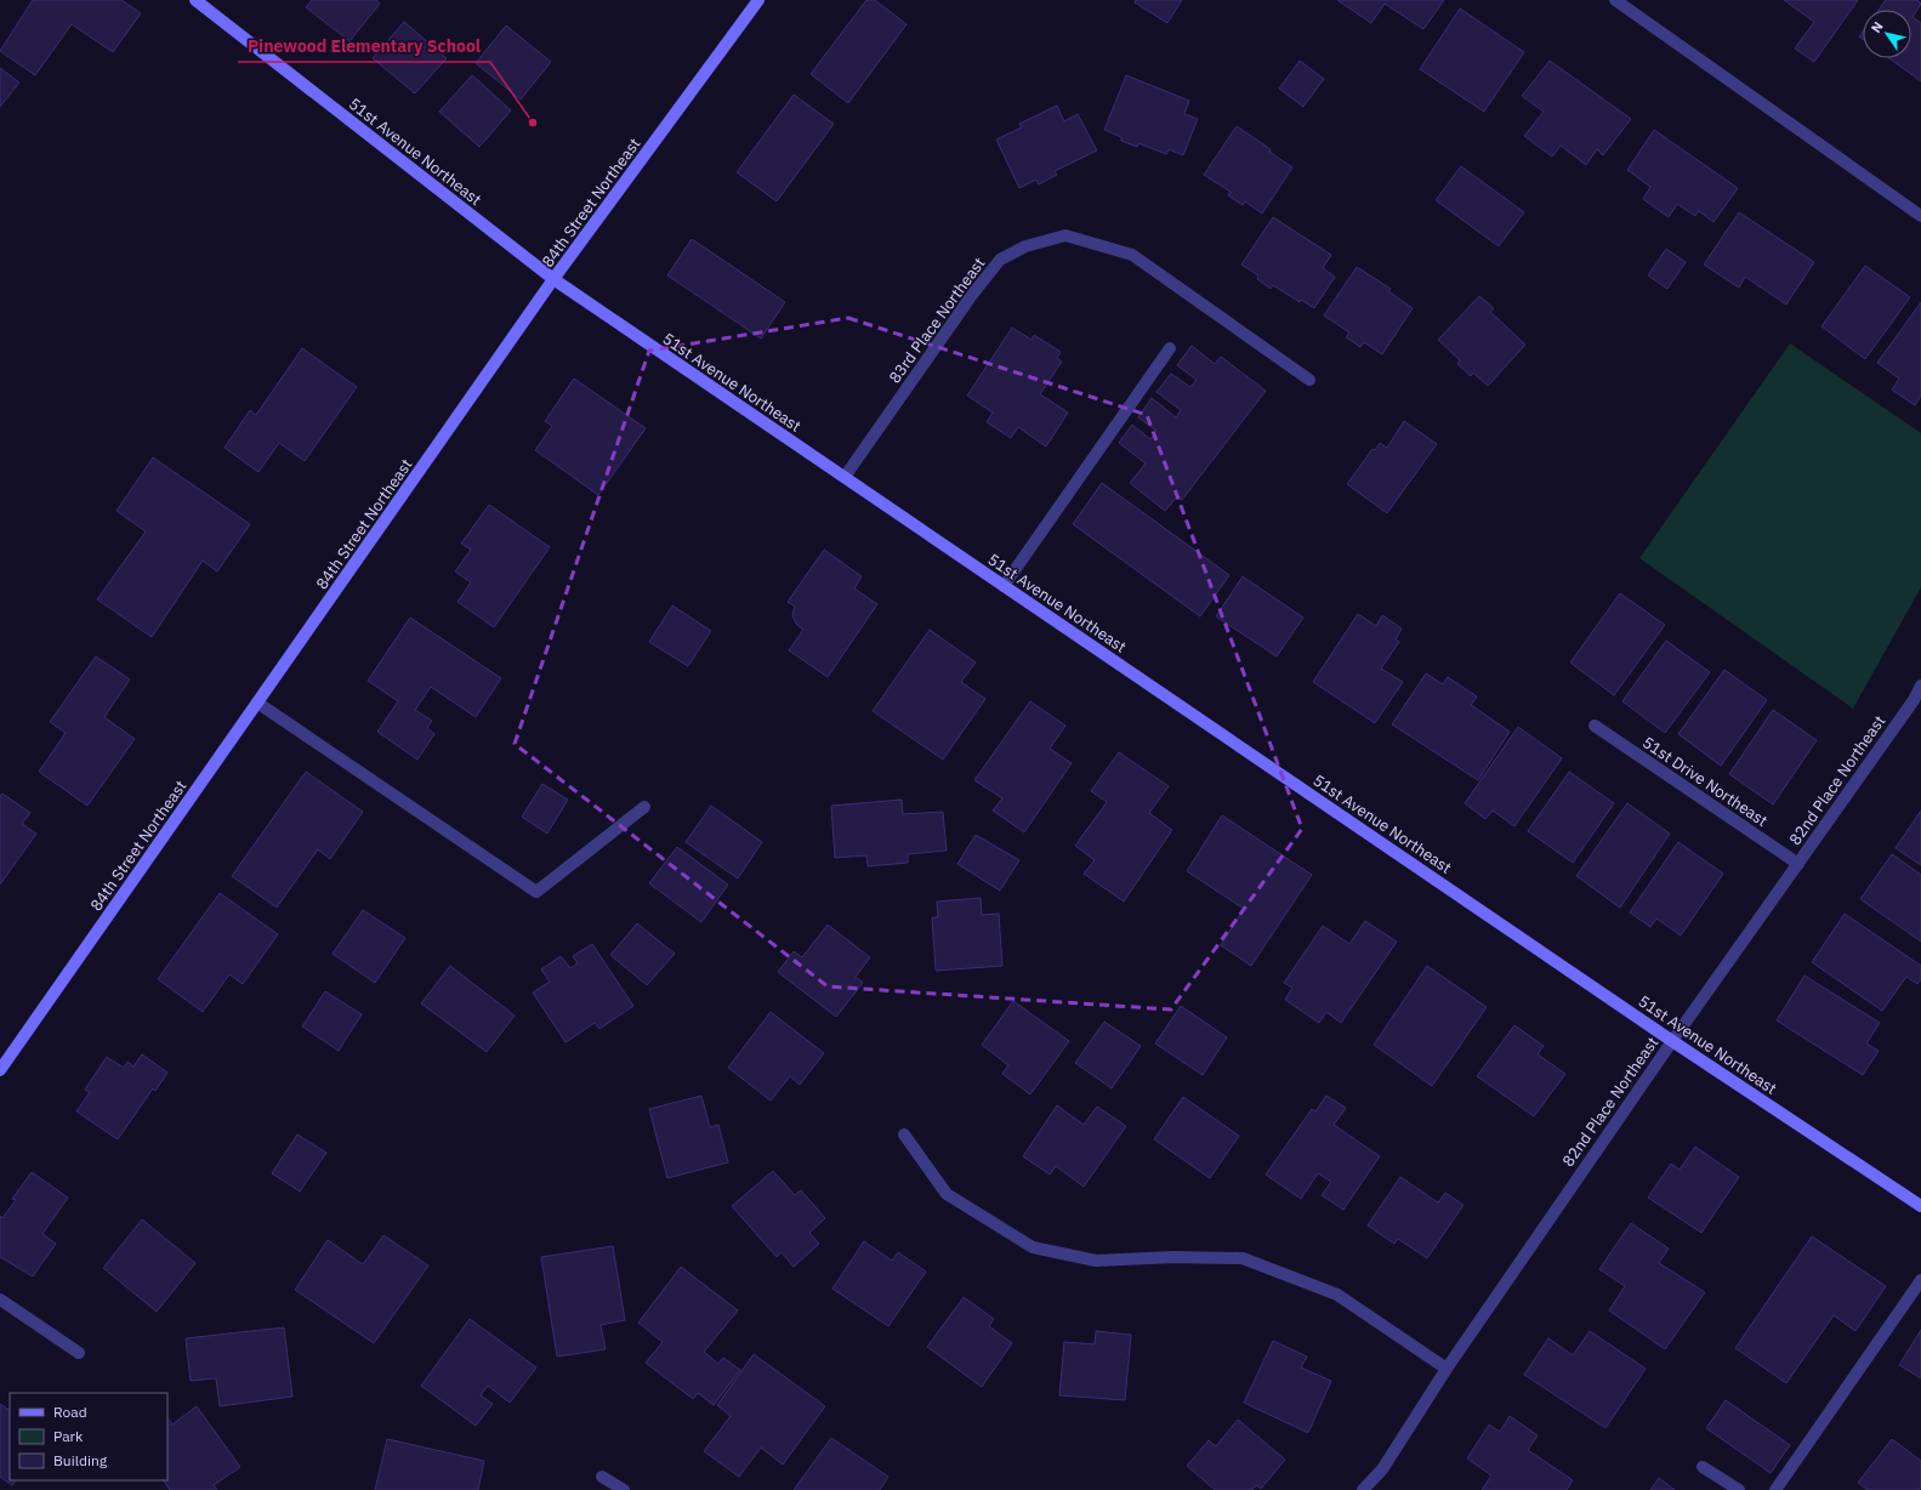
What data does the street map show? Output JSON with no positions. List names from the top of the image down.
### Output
{
  "streets": {
    "street": [
      "51st Avenue Northeast",
      "84th Street Northeast",
      "83rd Place Northeast",
      "82nd Place Northeast",
      "51st Drive Northeast"
    ]
  },
  "crossings": [
    ["51st Avenue Northeast", "84th Street Northeast"],
    ["51st Avenue Northeast", "83rd Place Northeast"],
    ["51st Avenue Northeast", "82nd Place Northeast"],
    ["82nd Place Northeast", "51st Drive Northeast"]
  ],
  "places": ["Pinewood Elementary School"],
  "legend": ["Road", "Park", "Building"],
  "north": "top left"
}
